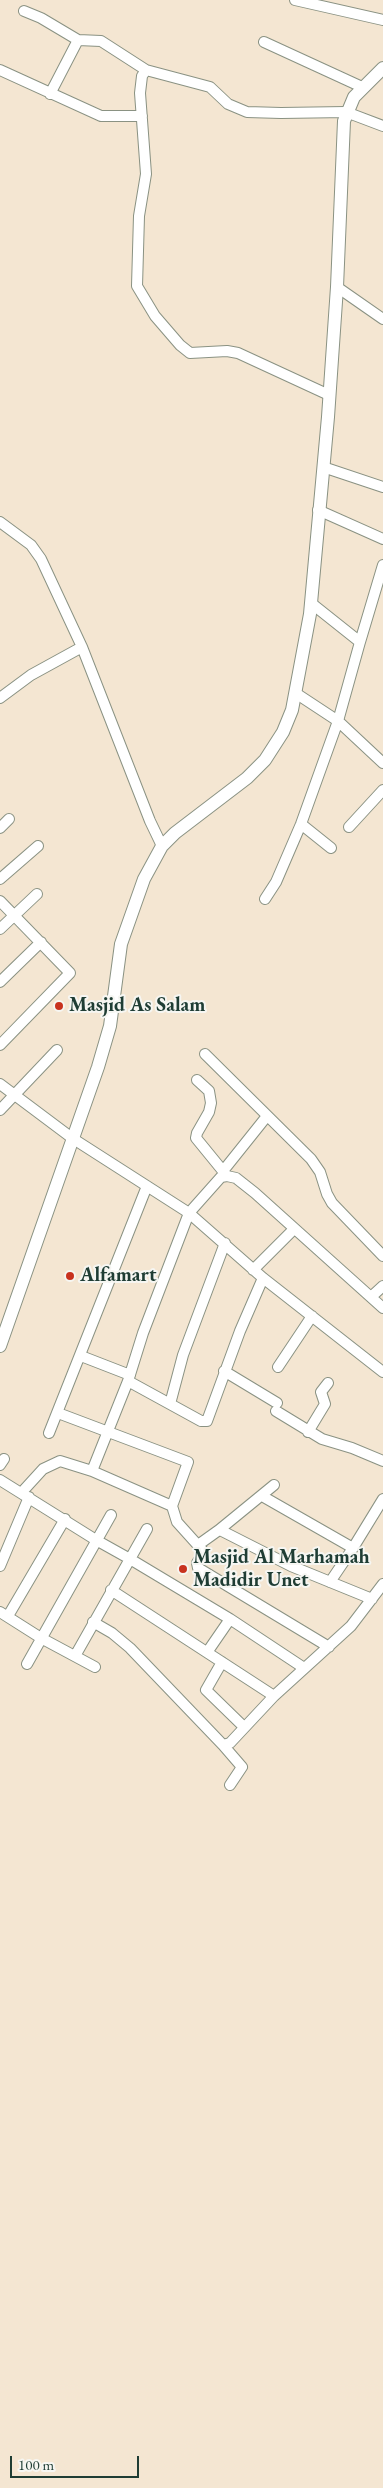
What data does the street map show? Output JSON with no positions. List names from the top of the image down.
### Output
{
  "places": ["Masjid As Salam", "Alfamart", "Masjid Al Marhamah Madidir Unet"],
  "scale_bar": "100 m"
}
